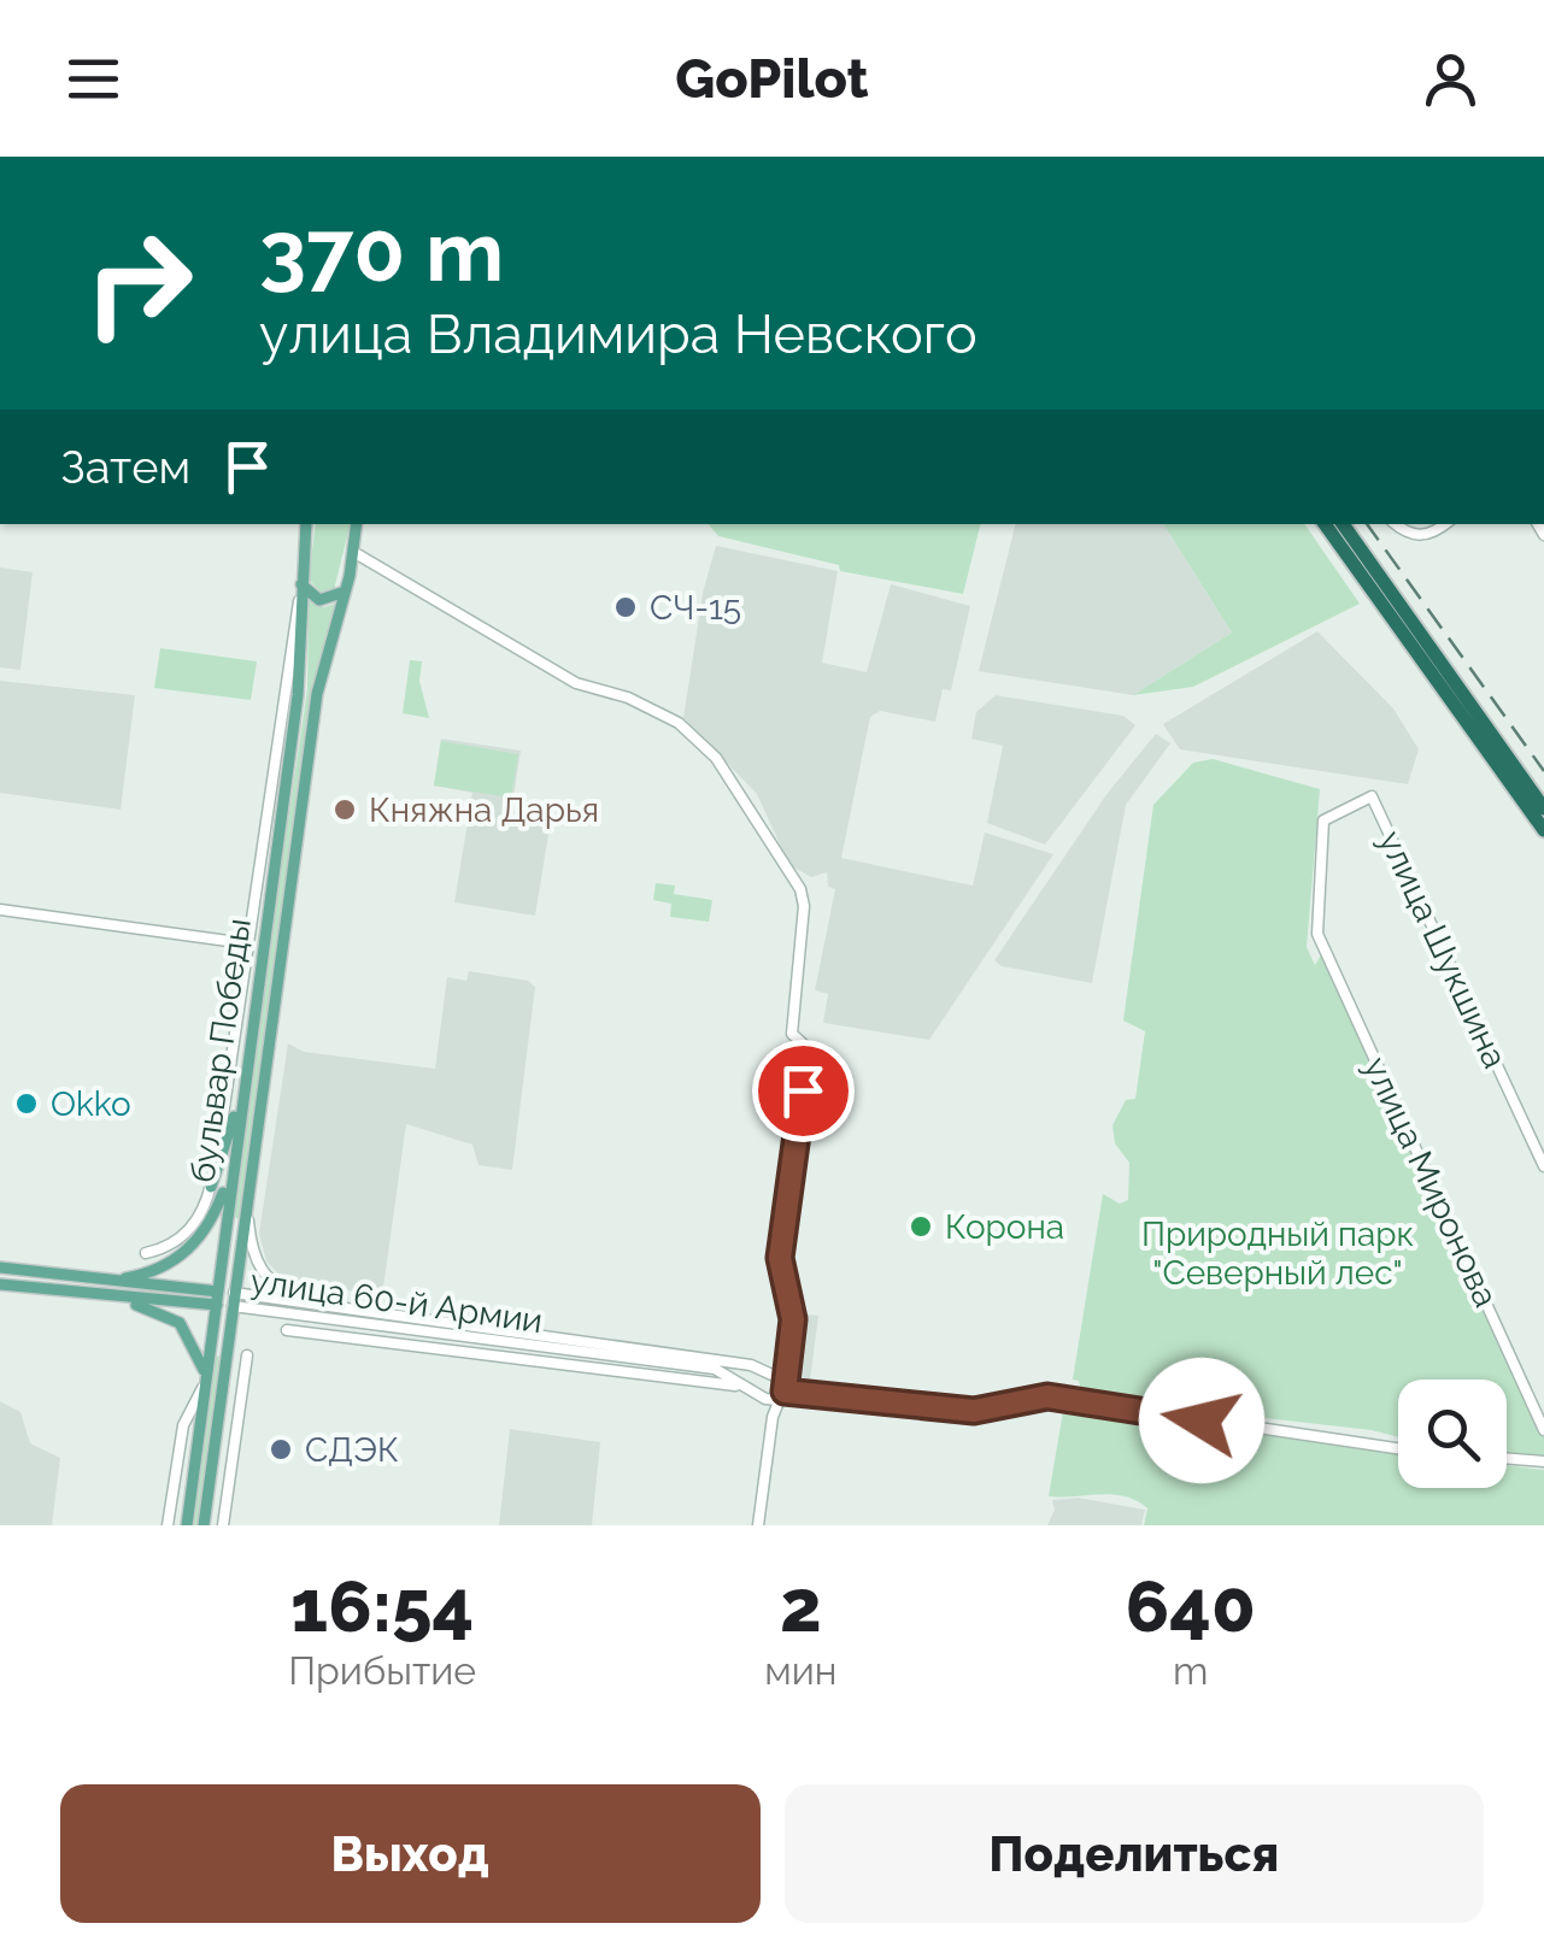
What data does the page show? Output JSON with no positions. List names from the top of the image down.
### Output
{
  "streets": {
    "main road": ["бульвар Победы", "улица 60-й Армии"],
    "street": ["улица Шукшина", "улица Миронова"]
  },
  "crossings": [
    ["улица Шукшина", "улица Миронова"],
    ["бульвар Победы", "улица 60-й Армии"]
  ],
  "parks": ["Природный парк \"Северный лес\""],
  "places": [
    "СЧ-15",
    "Княжна Дарья",
    "Okko",
    "Корона",
    "СДЭК"
  ],
  "page": {
    "header": "GoPilot",
    "turn": ["370 m", "улица Владимира Невского"],
    "then": "Затем",
    "eta": [
      "16:54",
      "Прибытие",
      "2",
      "мин",
      "640",
      "m"
    ],
    "buttons": ["Выход", "Поделиться"]
  }
}
